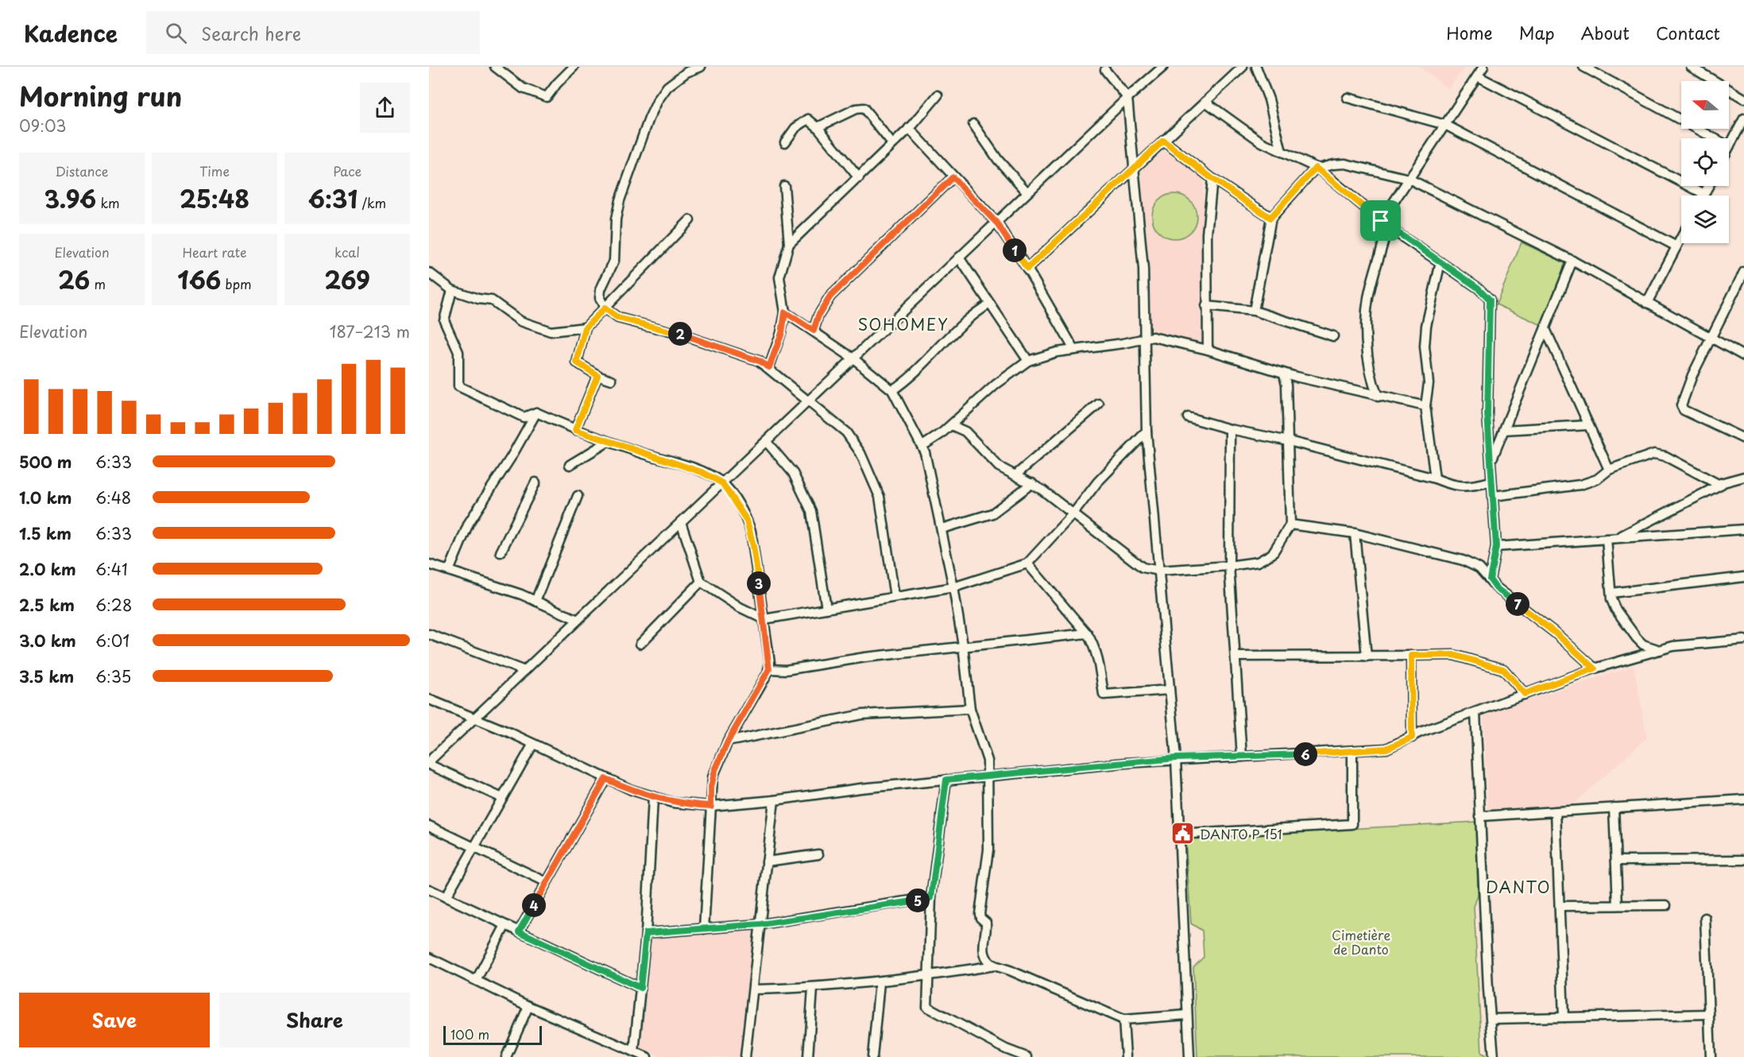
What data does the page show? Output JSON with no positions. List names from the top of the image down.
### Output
{
  "districts": ["SOHOMEY", "DANTO"],
  "parks": ["Cimetière de Danto"],
  "places": {
    "public building": ["DANTO P 151"]
  },
  "scale_bar": "100 m",
  "north": "left",
  "page": {
    "header": "Kadence",
    "search": "Search here",
    "nav": [
      "Home",
      "Map",
      "About",
      "Contact"
    ],
    "heading": ["Morning run", "09:03"],
    "stats": [
      ["Distance", "3.96 km"],
      ["Time", "25:48"],
      ["Pace", "6:31 /km"],
      ["Elevation", "26 m"],
      ["Heart rate", "166 bpm"],
      ["kcal", "269"]
    ],
    "pins": [
      "1",
      "2",
      "3",
      "7",
      "6",
      "5",
      "4"
    ],
    "chart": ["Elevation", "187–213 m"],
    "list": [
      {
        "name": "500 m",
        "note": "6:33"
      },
      {
        "name": "1.0 km",
        "note": "6:48"
      },
      {
        "name": "1.5 km",
        "note": "6:33"
      },
      {
        "name": "2.0 km",
        "note": "6:41"
      },
      {
        "name": "2.5 km",
        "note": "6:28"
      },
      {
        "name": "3.0 km",
        "note": "6:01"
      },
      {
        "name": "3.5 km",
        "note": "6:35"
      }
    ],
    "buttons": ["Save", "Share"],
    "scale": "100 m"
  }
}
